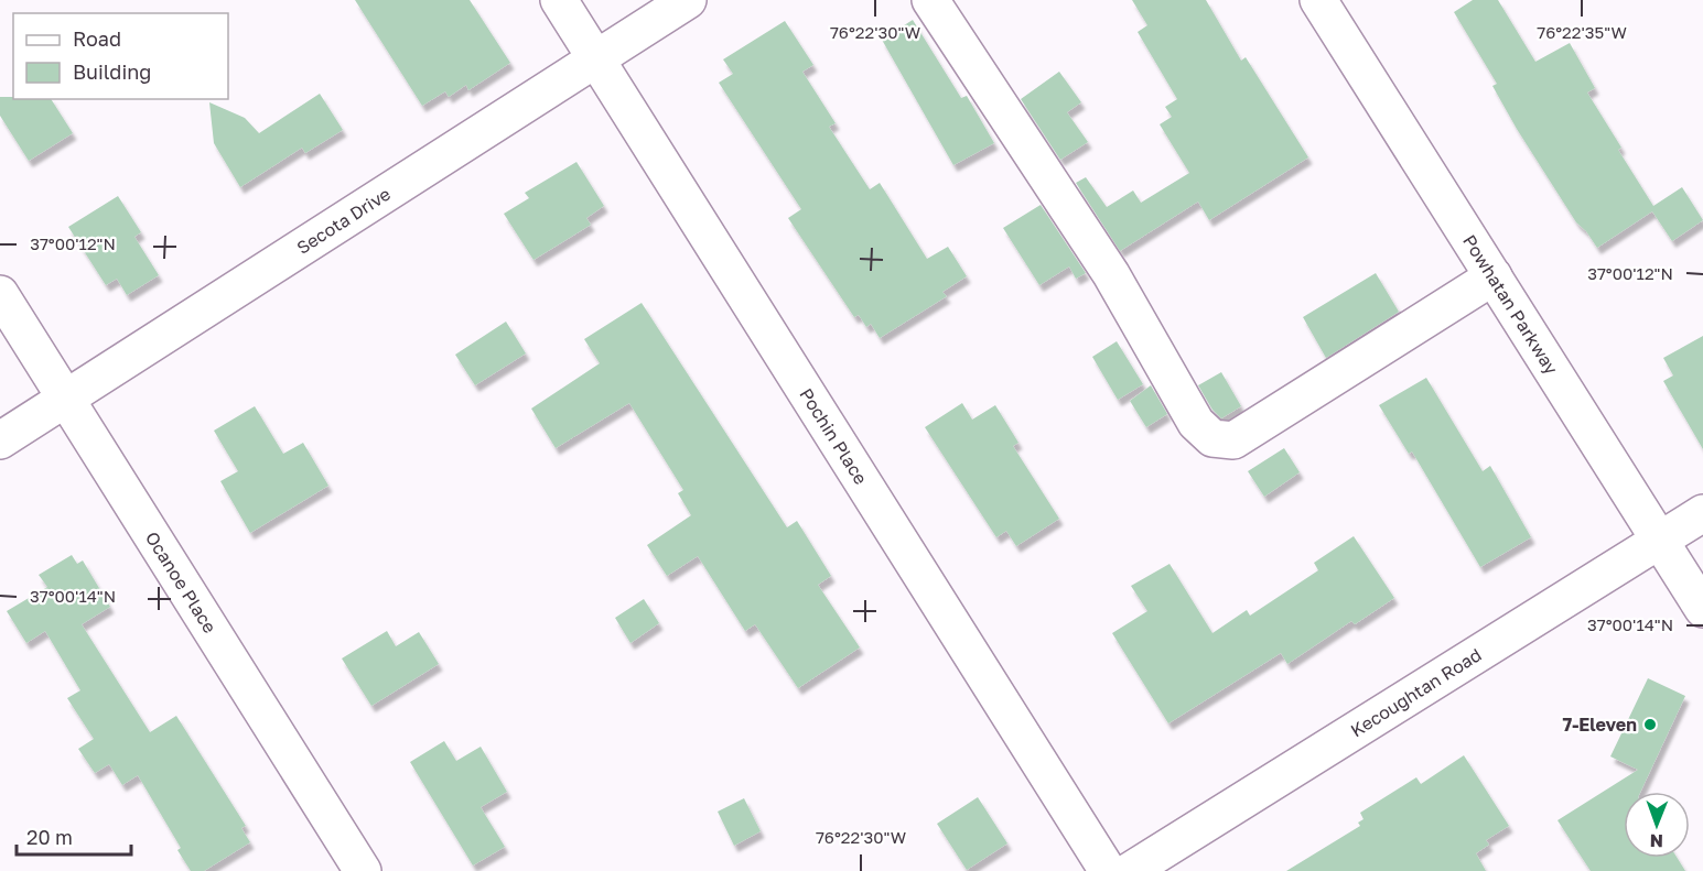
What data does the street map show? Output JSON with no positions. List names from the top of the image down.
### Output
{
  "streets": {
    "street": [
      "Secota Drive",
      "Powhatan Parkway",
      "Pochin Place",
      "Ocanoe Place",
      "Kecoughtan Road"
    ]
  },
  "crossings": [
    ["Secota Drive", "Pochin Place"],
    ["Secota Drive", "Ocanoe Place"],
    ["Powhatan Parkway", "Kecoughtan Road"]
  ],
  "places": ["7-Eleven"],
  "legend": ["Road", "Building"],
  "scale_bar": "20 m",
  "north": "bottom",
  "coordinates": [
    "76°22'30\"W",
    "76°22'35\"W",
    "37°00'12\"N",
    "37°00'14\"N"
  ]
}
